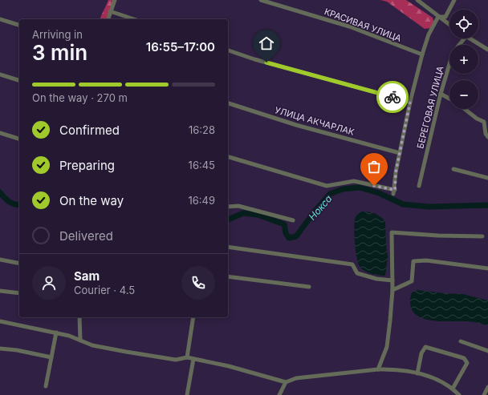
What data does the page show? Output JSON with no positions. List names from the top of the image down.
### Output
{
  "streets": {
    "street": ["КРАСИВАЯ УЛИЦА", "БЕРЕГОВАЯ УЛИЦА", "УЛИЦА АКЧАРЛАК"]
  },
  "water": ["Нокса"],
  "page": {
    "map_buttons": ["+", "−"],
    "heading": ["3 min", "Arriving in", "16:55–17:00"],
    "panel": ["Sam", "Courier · 4.5"],
    "bar": "On the way · 270 m",
    "list": [
      ["Confirmed", "16:28"],
      ["Preparing", "16:45"],
      ["On the way", "16:49"],
      "Delivered"
    ]
  }
}
